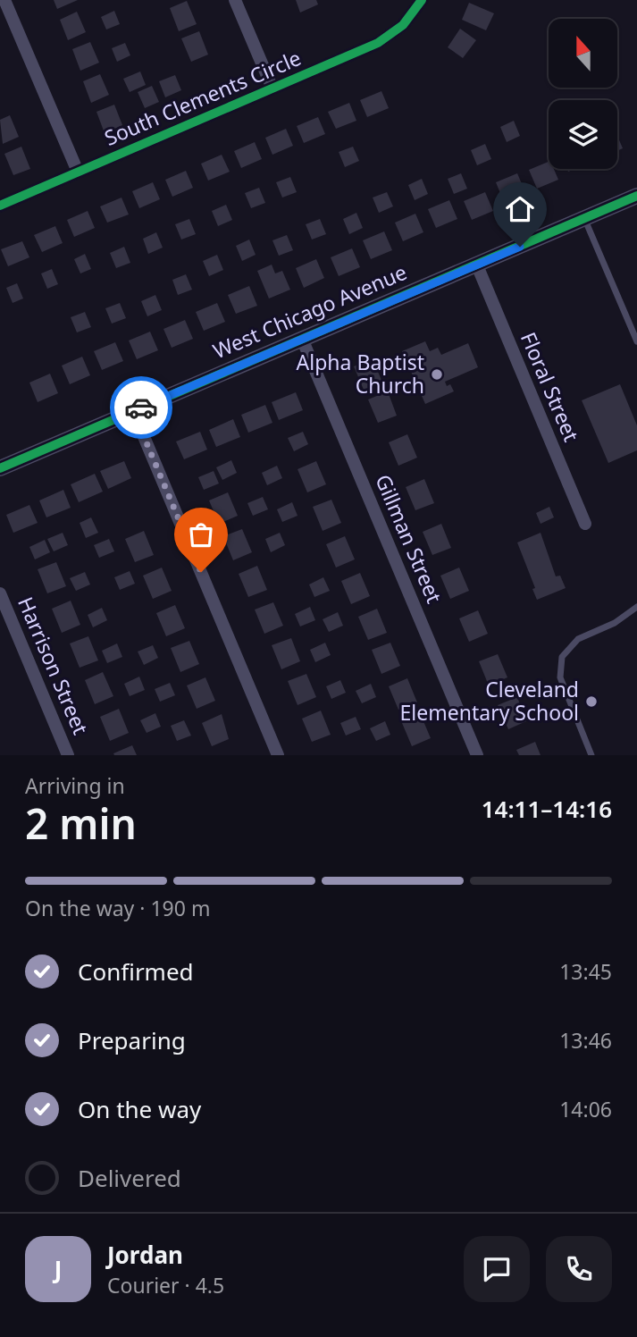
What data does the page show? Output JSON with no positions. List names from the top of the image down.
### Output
{
  "streets": {
    "street": [
      "South Clements Circle",
      "West Chicago Avenue",
      "Floral Street",
      "Gillman Street",
      "Harrison Street"
    ]
  },
  "crossings": [
    ["West Chicago Avenue", "Floral Street"],
    ["West Chicago Avenue", "Gillman Street"]
  ],
  "places": ["Alpha Baptist Church", "Cleveland Elementary School"],
  "north": "top",
  "page": {
    "heading": ["2 min", "Arriving in", "14:11–14:16"],
    "panel": ["Jordan", "Courier · 4.5"],
    "bar": "On the way · 190 m",
    "list": [
      ["Confirmed", "13:45"],
      ["Preparing", "13:46"],
      ["On the way", "14:06"],
      "Delivered"
    ],
    "round": "J"
  }
}
